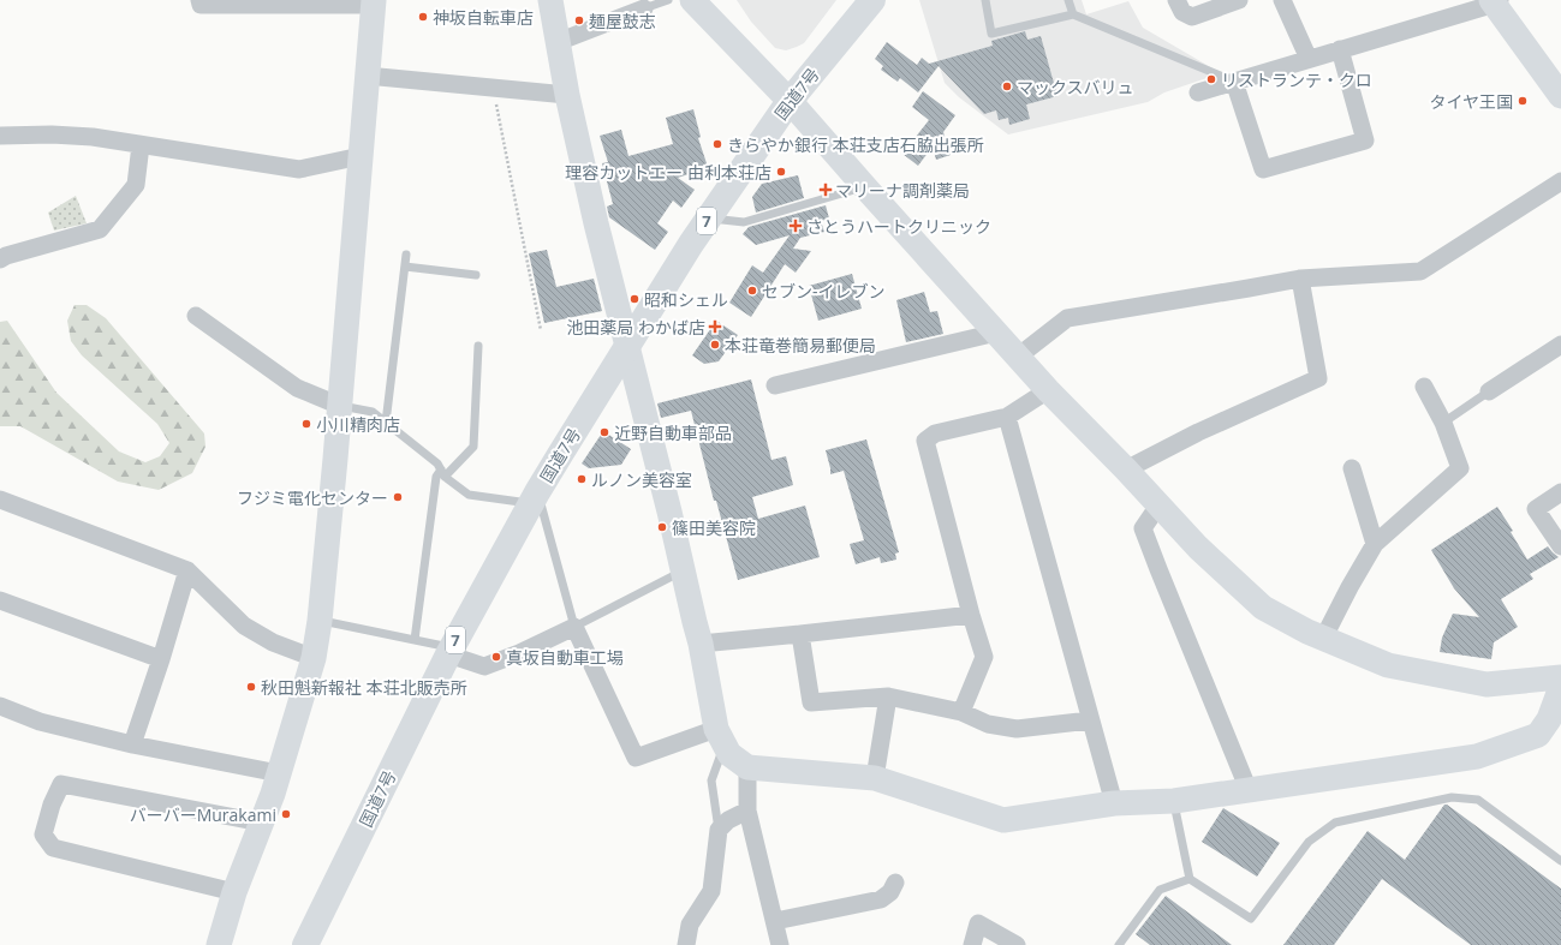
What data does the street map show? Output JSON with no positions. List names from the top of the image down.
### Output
{
  "streets": {
    "highway": ["国道7号", "7"]
  },
  "places": {
    "other": [
      "神坂自転車店",
      "麺屋鼓志",
      "リストランテ・クロ",
      "マックスバリュ",
      "タイヤ王国",
      "きらやか銀行 本荘支店石脇出張所",
      "理容カットエー 由利本荘店",
      "セブン-イレブン",
      "昭和シェル",
      "本荘竜巻簡易郵便局",
      "小川精肉店",
      "近野自動車部品",
      "ルノン美容室",
      "フジミ電化センター",
      "篠田美容院",
      "真坂自動車工場",
      "秋田魁新報社 本荘北販売所",
      "バーバーMurakami"
    ],
    "health": ["マリーナ調剤薬局", "さとうハートクリニック", "池田薬局 わかば店"]
  }
}
